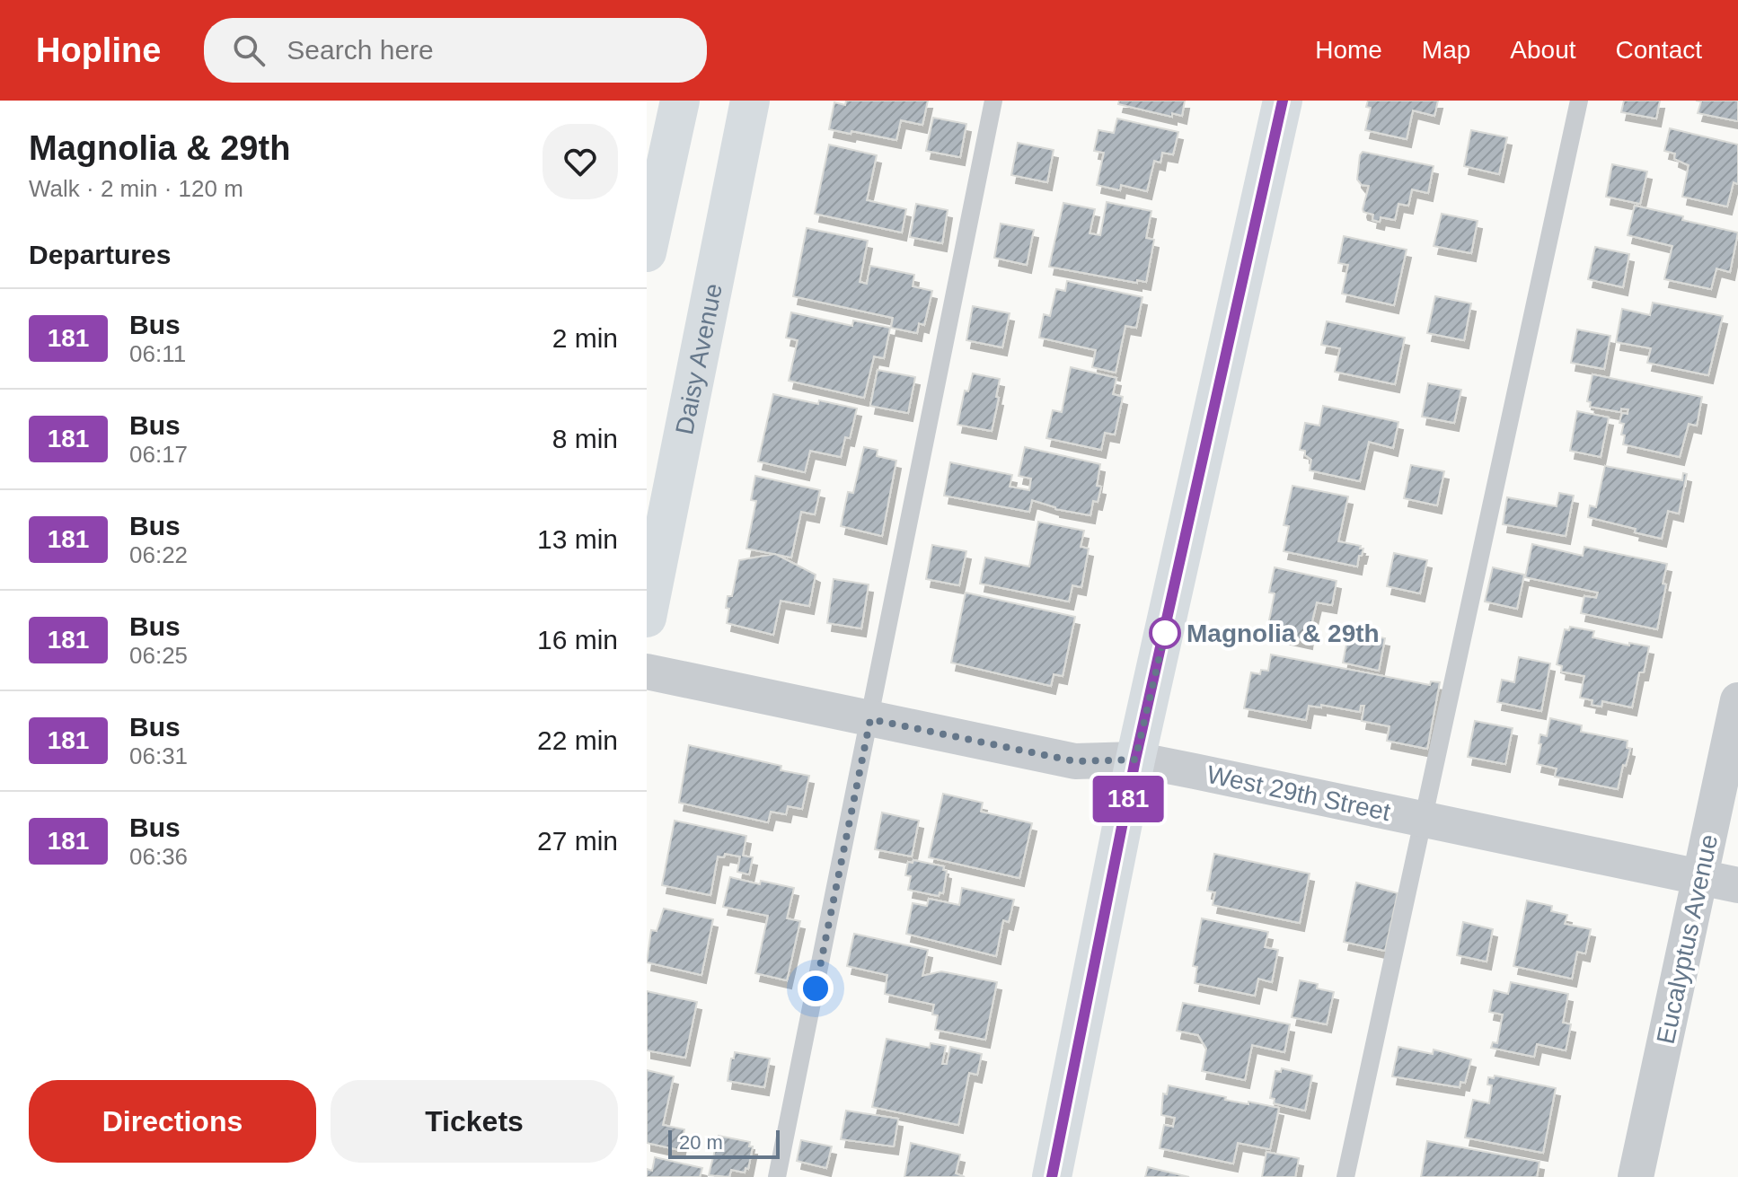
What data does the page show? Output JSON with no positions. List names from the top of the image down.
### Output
{
  "streets": {
    "street": ["Daisy Avenue", "West 29th Street", "Eucalyptus Avenue"]
  },
  "crossings": [
    ["West 29th Street", "Eucalyptus Avenue"]
  ],
  "places": ["Magnolia & 29th"],
  "lines": ["bus line 181"],
  "scale_bar": "20 m",
  "page": {
    "header": "Hopline",
    "search": "Search here",
    "nav": [
      "Home",
      "Map",
      "About",
      "Contact"
    ],
    "heading": [
      ["Magnolia & 29th", "Walk · 2 min · 120 m"],
      "Departures"
    ],
    "on_map": "181",
    "list": [
      {
        "mark": "181",
        "name": "Bus",
        "note": "06:11",
        "value": "2 min"
      },
      {
        "mark": "181",
        "name": "Bus",
        "note": "06:17",
        "value": "8 min"
      },
      {
        "mark": "181",
        "name": "Bus",
        "note": "06:22",
        "value": "13 min"
      },
      {
        "mark": "181",
        "name": "Bus",
        "note": "06:25",
        "value": "16 min"
      },
      {
        "mark": "181",
        "name": "Bus",
        "note": "06:31",
        "value": "22 min"
      },
      {
        "mark": "181",
        "name": "Bus",
        "note": "06:36",
        "value": "27 min"
      }
    ],
    "buttons": ["Directions", "Tickets"],
    "scale": "20 m"
  }
}
